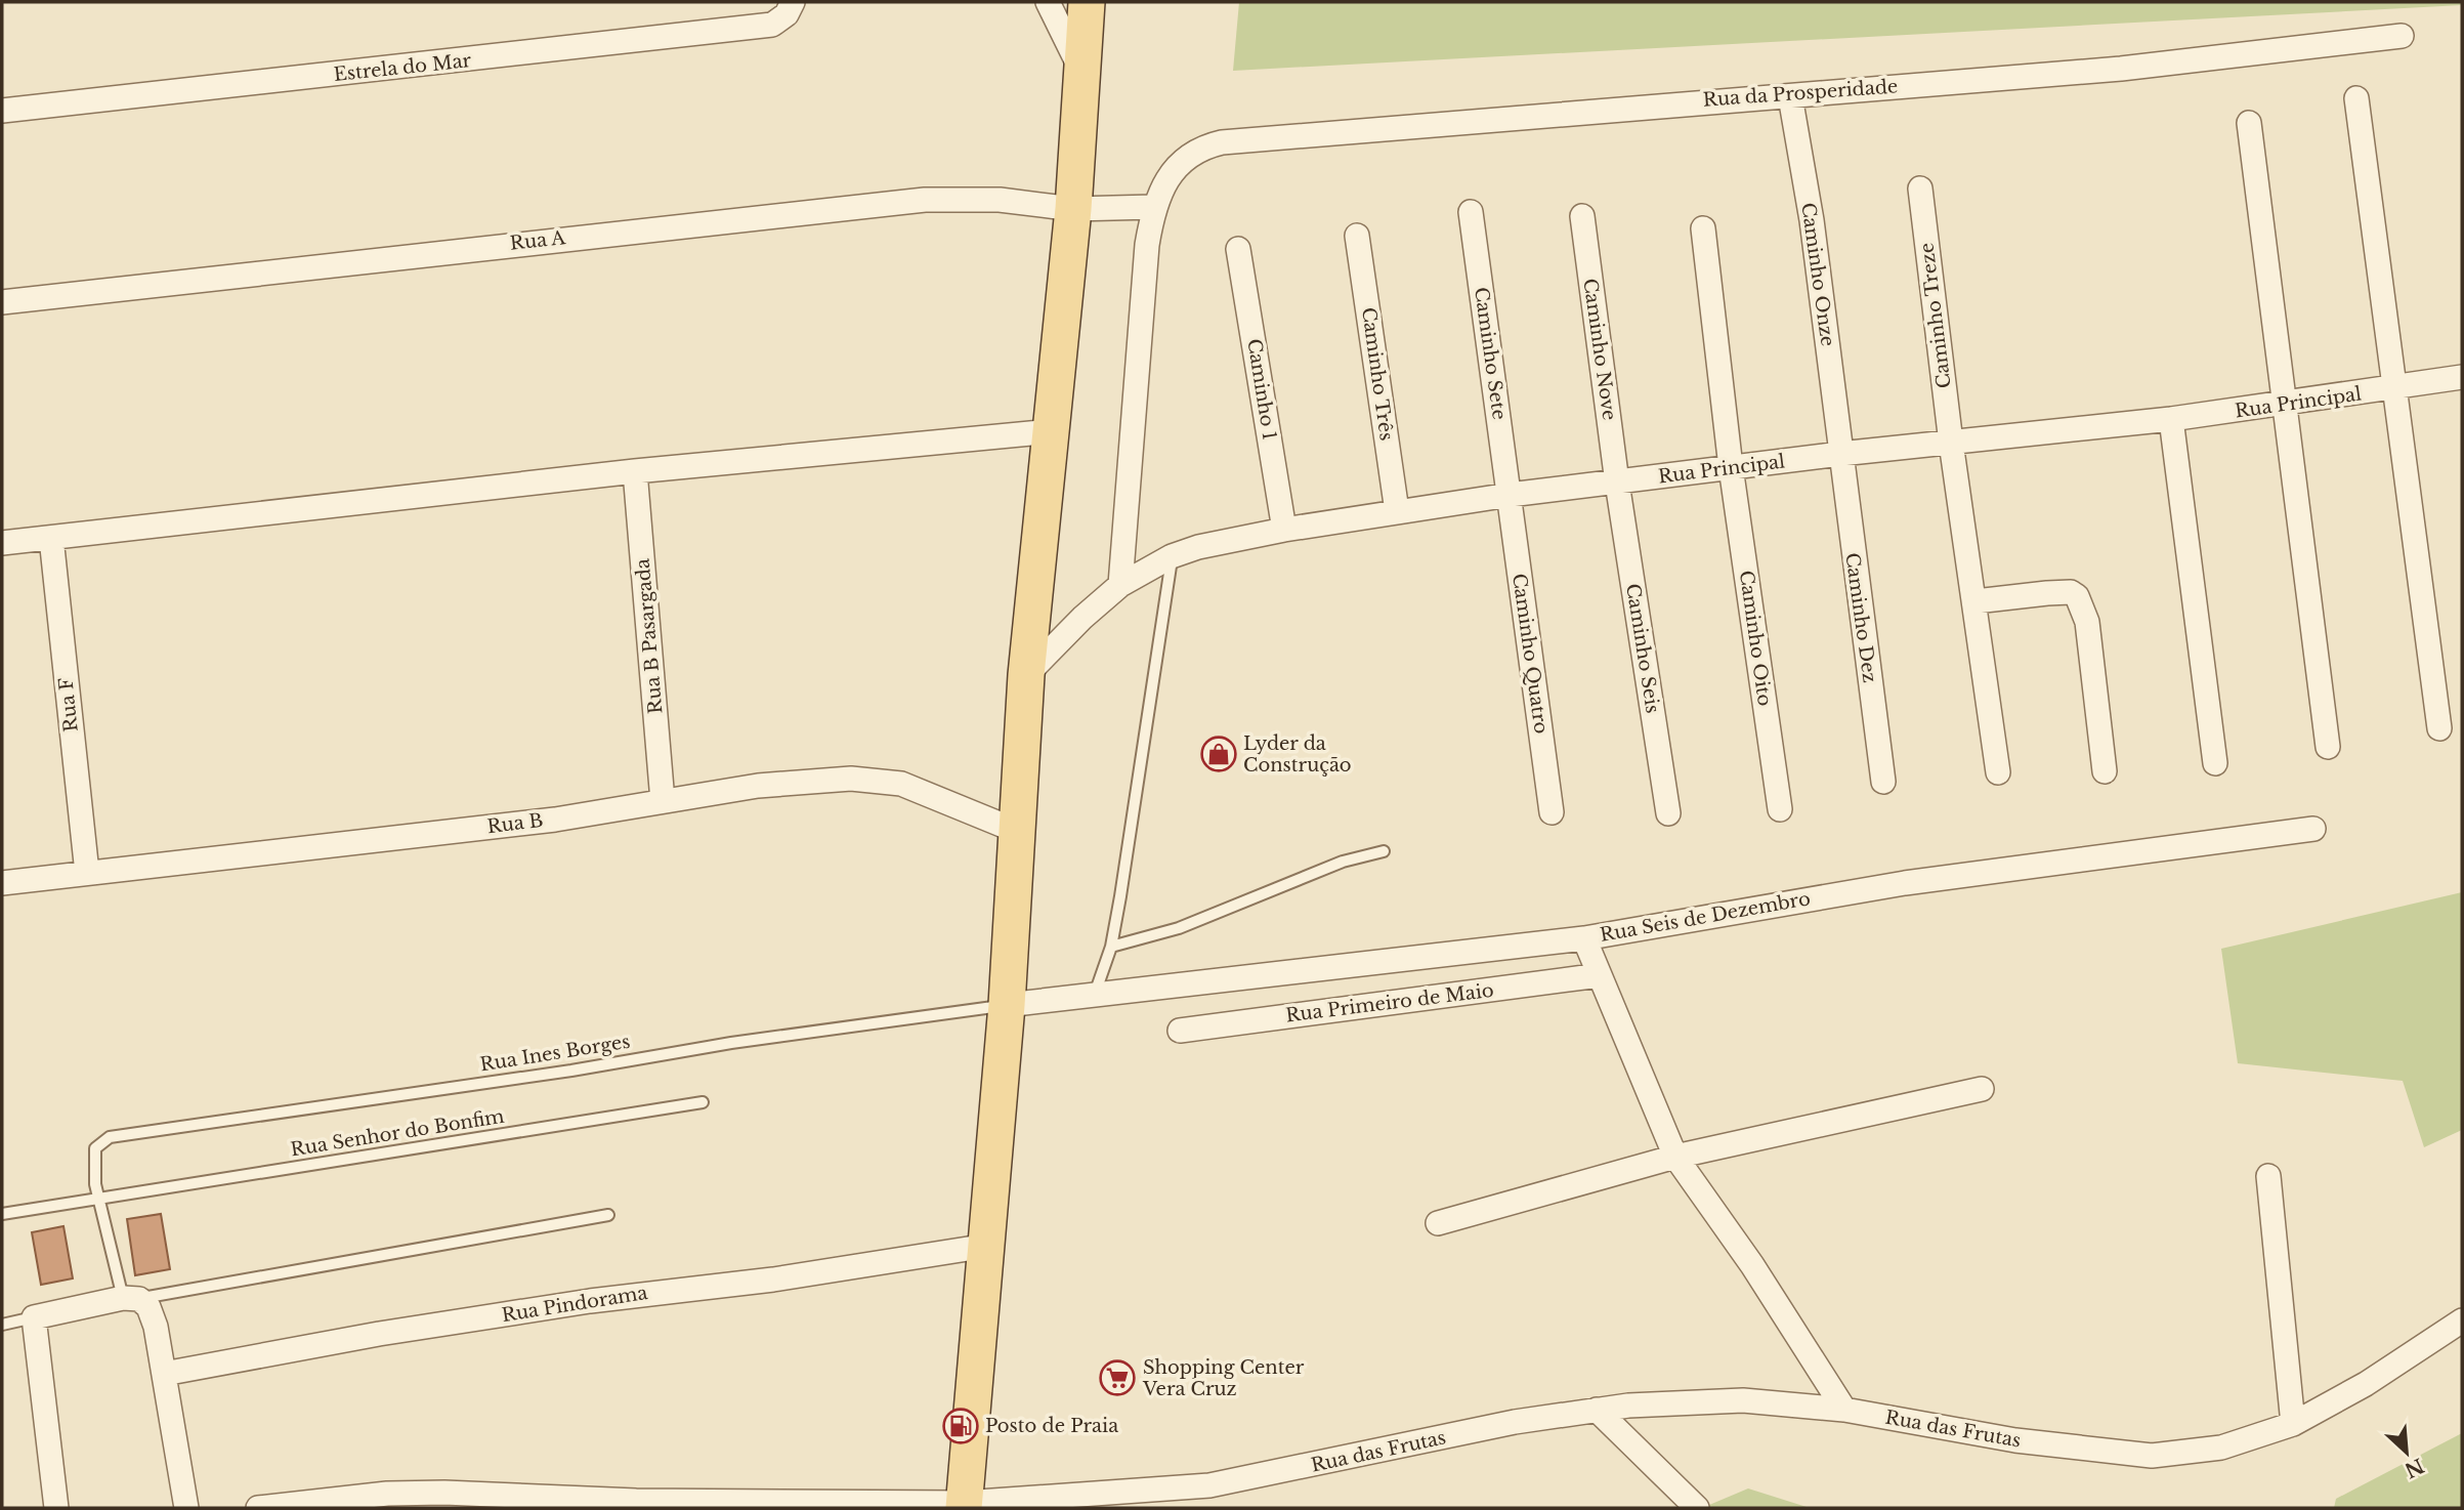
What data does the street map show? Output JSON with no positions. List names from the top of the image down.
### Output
{
  "streets": {
    "street": [
      "Estrela do Mar",
      "Rua da Prosperidade",
      "Rua A",
      "Caminho Onze",
      "Caminho Treze",
      "Caminho Nove",
      "Caminho Sete",
      "Caminho Três",
      "Caminho 1",
      "Rua Principal",
      "Caminho Dez",
      "Rua B Pasargada",
      "Caminho Oito",
      "Caminho Seis",
      "Caminho Quatro",
      "Rua F",
      "Rua B",
      "Rua Seis de Dezembro",
      "Rua Primeiro de Maio",
      "Rua Pindorama",
      "Rua das Frutas"
    ],
    "lane": ["Rua Ines Borges", "Rua Senhor do Bonfim"]
  },
  "crossings": [
    ["Rua da Prosperidade", "Rua A"],
    ["Rua da Prosperidade", "Caminho Onze"],
    ["Caminho Onze", "Rua Principal"],
    ["Caminho Onze", "Caminho Dez"],
    ["Caminho Treze", "Rua Principal"],
    ["Caminho Nove", "Rua Principal"],
    ["Caminho Nove", "Caminho Seis"],
    ["Caminho Sete", "Rua Principal"],
    ["Caminho Sete", "Caminho Quatro"],
    ["Caminho Três", "Rua Principal"],
    ["Caminho 1", "Rua Principal"],
    ["Rua Principal", "Caminho Dez"],
    ["Rua Principal", "Caminho Oito"],
    ["Rua Principal", "Caminho Seis"],
    ["Rua Principal", "Caminho Quatro"],
    ["Rua B Pasargada", "Rua B"],
    ["Rua F", "Rua B"],
    ["Rua Seis de Dezembro", "Rua Ines Borges"],
    ["Rua Ines Borges", "Rua Senhor do Bonfim"]
  ],
  "places": {
    "shop": ["Lyder da Construção"],
    "supermarket": ["Shopping Center Vera Cruz"],
    "fuel station": ["Posto de Praia"]
  },
  "north": "bottom right"
}
